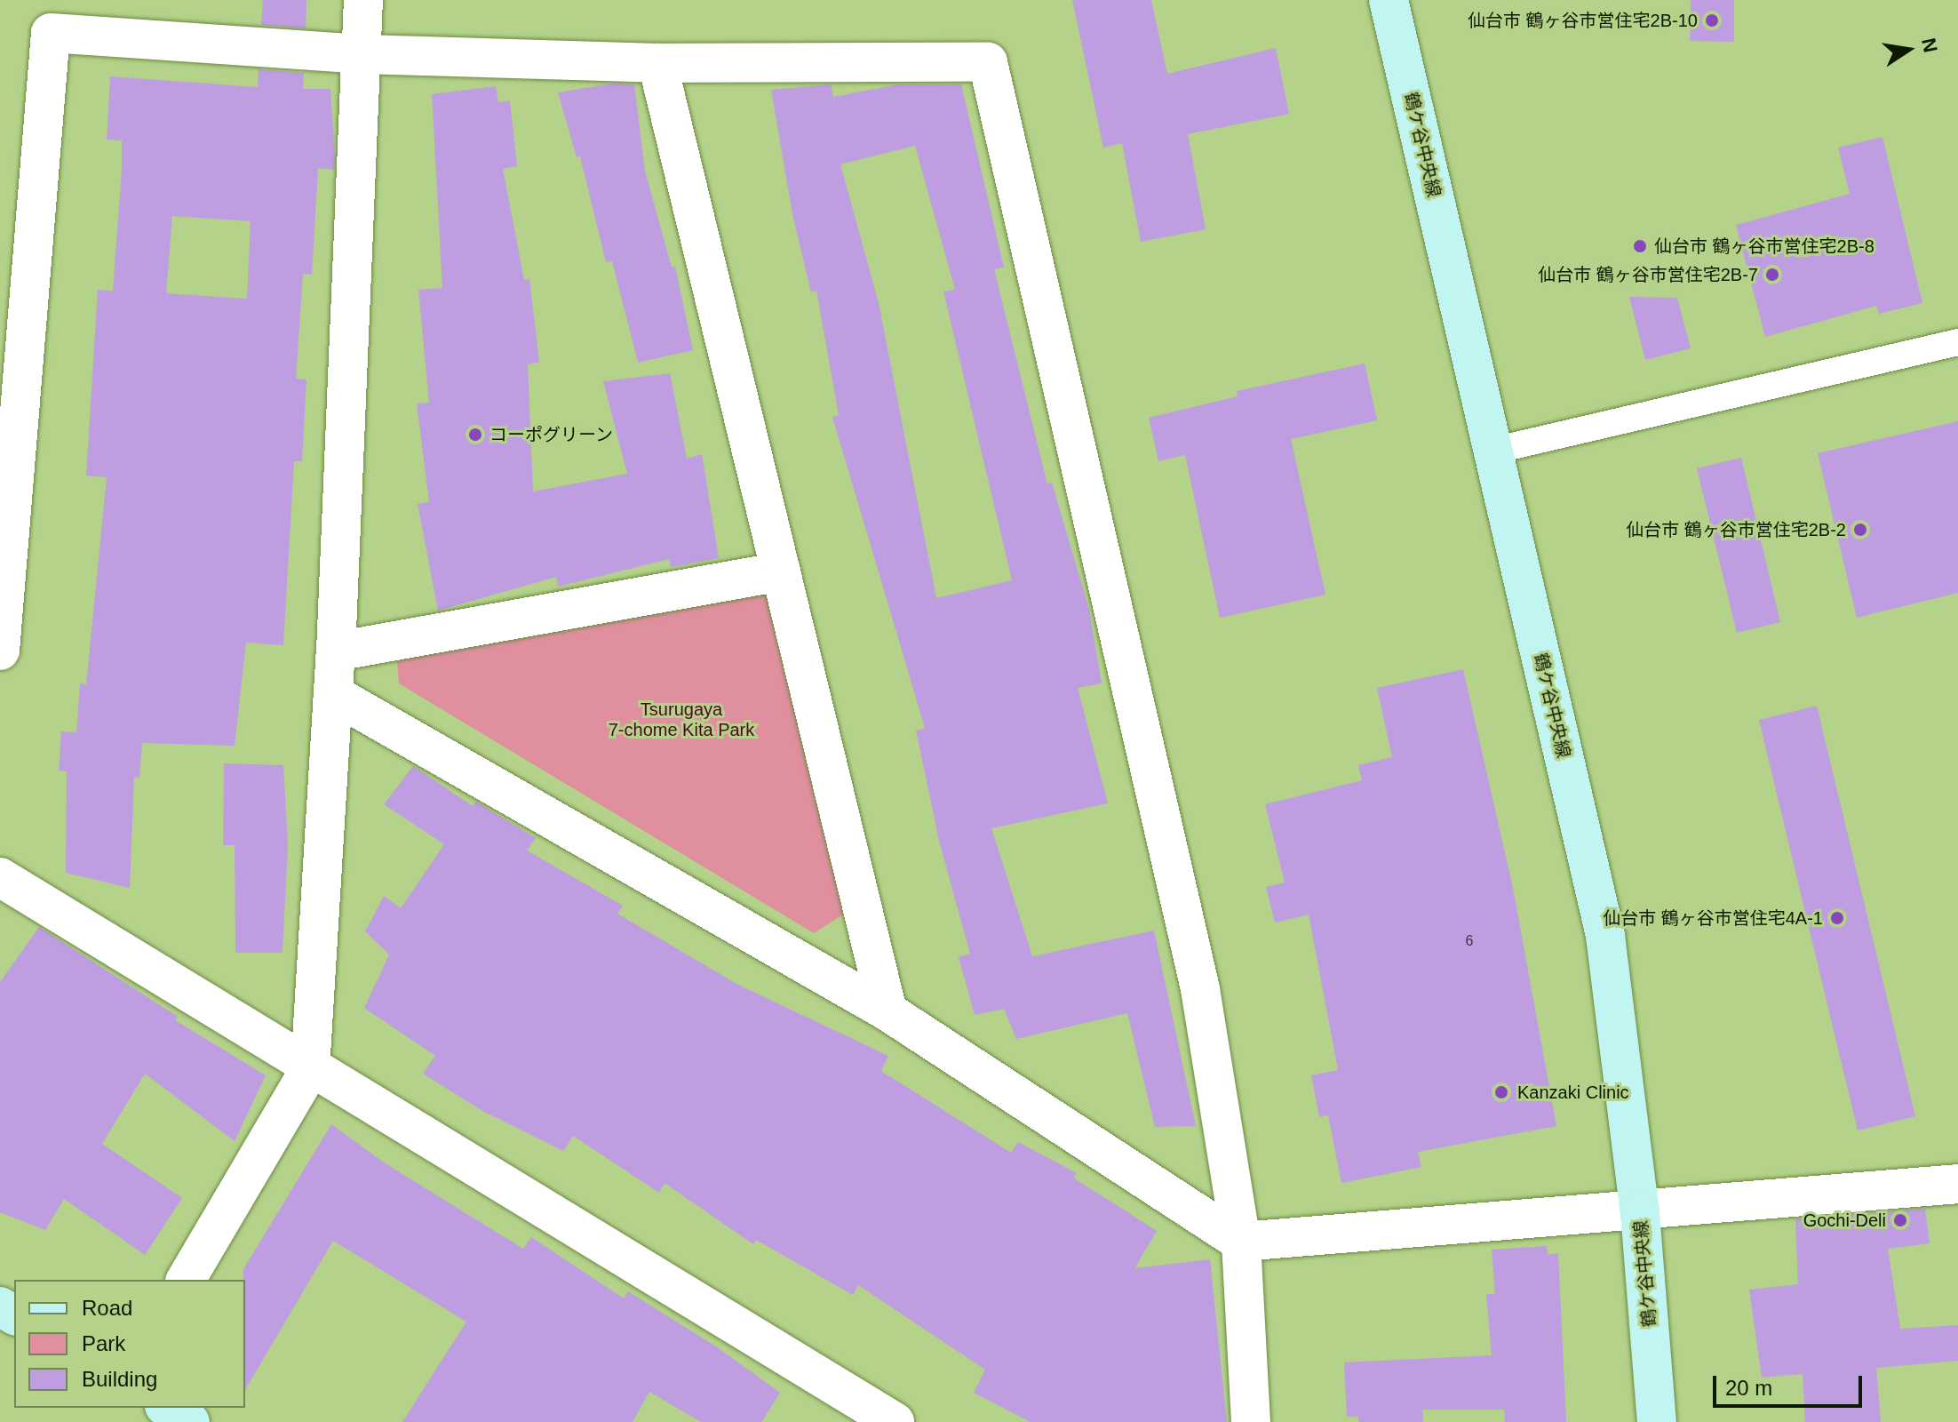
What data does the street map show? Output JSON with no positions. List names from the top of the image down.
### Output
{
  "streets": {
    "street": ["鶴ケ谷中央線"]
  },
  "parks": ["Tsurugaya 7-chome Kita Park"],
  "places": [
    "仙台市 鶴ヶ谷市営住宅2B-10",
    "仙台市 鶴ヶ谷市営住宅2B-8",
    "仙台市 鶴ヶ谷市営住宅2B-7",
    "コーポグリーン",
    "仙台市 鶴ヶ谷市営住宅2B-2",
    "仙台市 鶴ヶ谷市営住宅4A-1",
    "Kanzaki Clinic",
    "Gochi-Deli"
  ],
  "house_numbers": ["6"],
  "legend": ["Road", "Park", "Building"],
  "scale_bar": "20 m",
  "north": "right"
}
